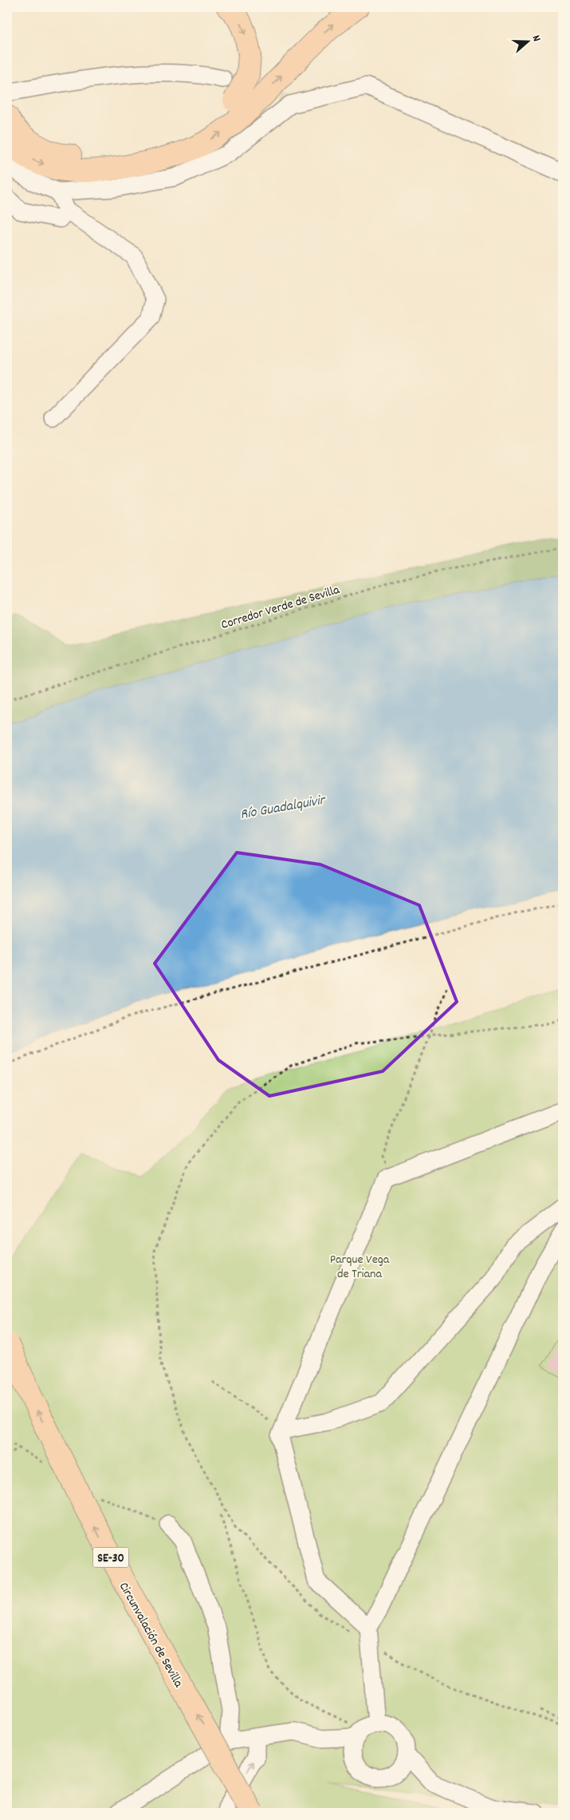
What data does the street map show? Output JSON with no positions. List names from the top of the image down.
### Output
{
  "streets": {
    "highway": ["SE-30", "Circunvalación de Sevilla"],
    "path": ["Corredor Verde de Sevilla"]
  },
  "one_way": ["Circunvalación de Sevilla"],
  "water": ["Río Guadalquivir"],
  "parks": ["Parque Vega de Triana"],
  "north": "right"
}
